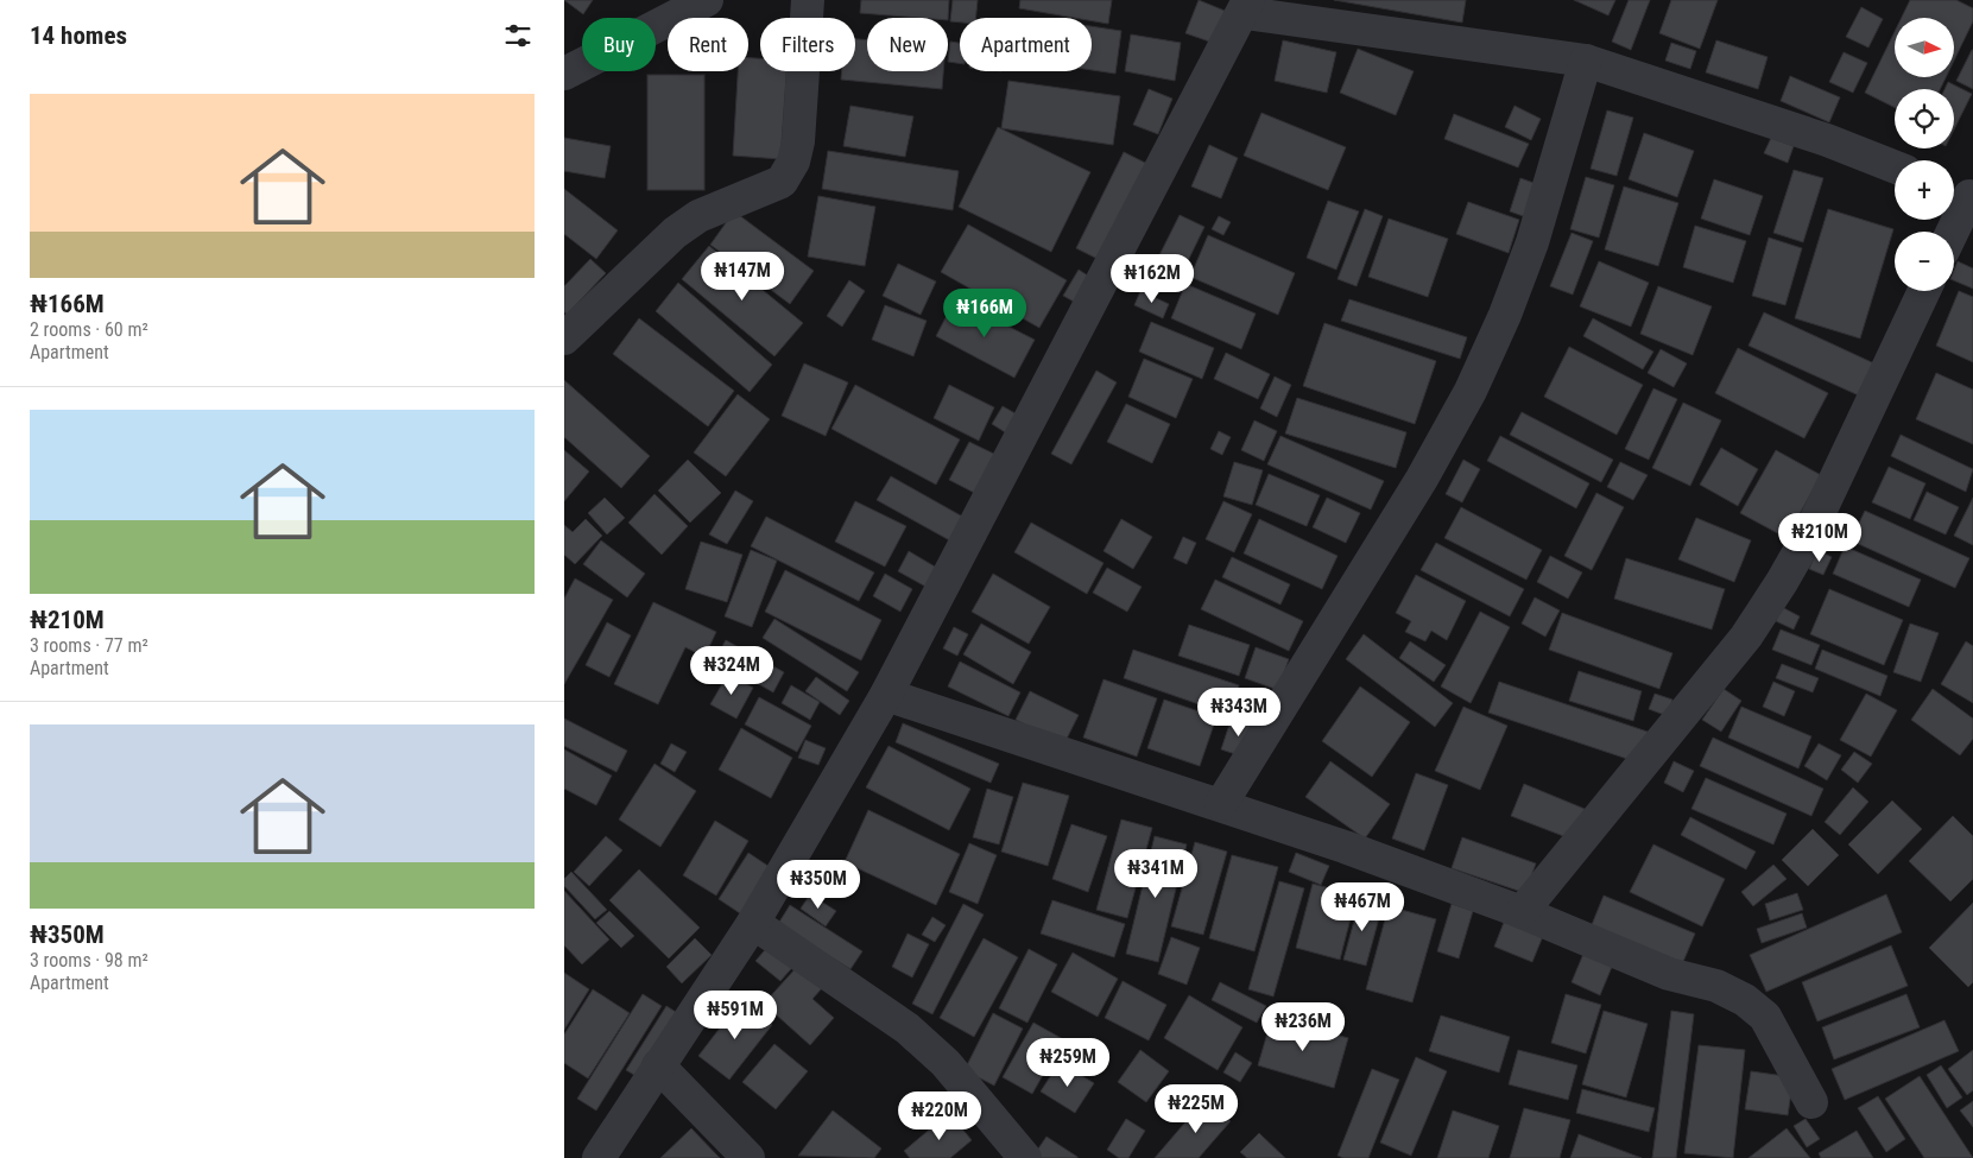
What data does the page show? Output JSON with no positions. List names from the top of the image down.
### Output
{
  "north": "right",
  "page": {
    "heading": "14 homes",
    "map_buttons": ["+", "−"],
    "chip": [
      "Buy",
      "Rent",
      "Filters",
      "New",
      "Apartment"
    ],
    "list": [
      {
        "name": "₦166M",
        "note": "2 rooms · 60 m² · Apartment"
      },
      {
        "name": "₦210M",
        "note": "3 rooms · 77 m² · Apartment"
      },
      {
        "name": "₦350M",
        "note": "3 rooms · 98 m² · Apartment"
      }
    ],
    "price": [
      "₦147M",
      "₦162M",
      "₦166M",
      "₦210M",
      "₦324M",
      "₦343M",
      "₦341M",
      "₦350M",
      "₦467M",
      "₦591M",
      "₦236M",
      "₦259M",
      "₦225M",
      "₦220M"
    ]
  }
}
